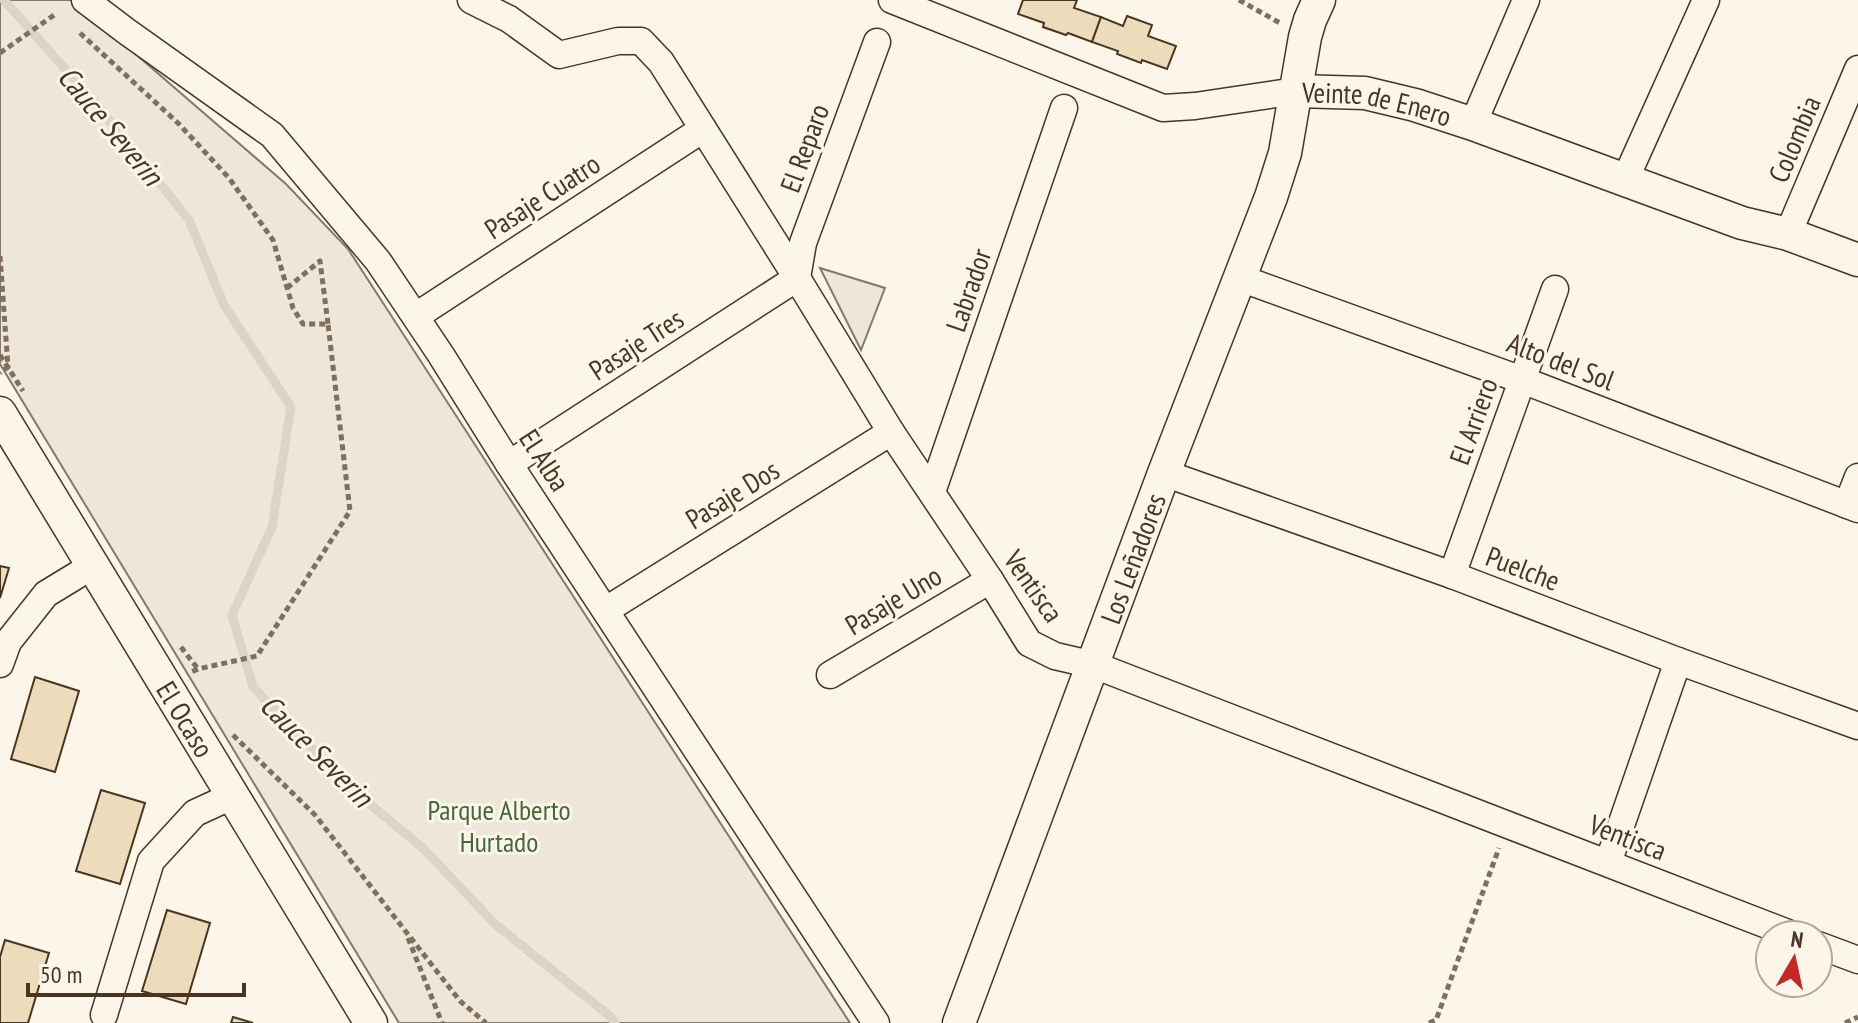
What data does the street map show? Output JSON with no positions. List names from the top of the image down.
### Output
{
  "streets": {
    "street": [
      "Veinte de Enero",
      "Colombia",
      "El Reparo",
      "Pasaje Cuatro",
      "Labrador",
      "Pasaje Tres",
      "Alto del Sol",
      "El Arriero",
      "El Alba",
      "Pasaje Dos",
      "Los Leñadores",
      "Puelche",
      "Ventisca",
      "Pasaje Uno",
      "El Ocaso"
    ]
  },
  "crossings": [
    ["Veinte de Enero", "Colombia"],
    ["Veinte de Enero", "Los Leñadores"],
    ["El Reparo", "Pasaje Tres"],
    ["El Reparo", "Ventisca"],
    ["Pasaje Cuatro", "El Alba"],
    ["Pasaje Cuatro", "Ventisca"],
    ["Labrador", "Ventisca"],
    ["Pasaje Tres", "El Alba"],
    ["Pasaje Tres", "Ventisca"],
    ["Alto del Sol", "El Arriero"],
    ["Alto del Sol", "Los Leñadores"],
    ["El Arriero", "Puelche"],
    ["El Alba", "Pasaje Dos"],
    ["Pasaje Dos", "Ventisca"],
    ["Los Leñadores", "Puelche"],
    ["Los Leñadores", "Ventisca"],
    ["Ventisca", "Pasaje Uno"]
  ],
  "water": ["Cauce Severin"],
  "parks": ["Parque Alberto Hurtado"],
  "scale_bar": "50 m",
  "north": "top"
}
